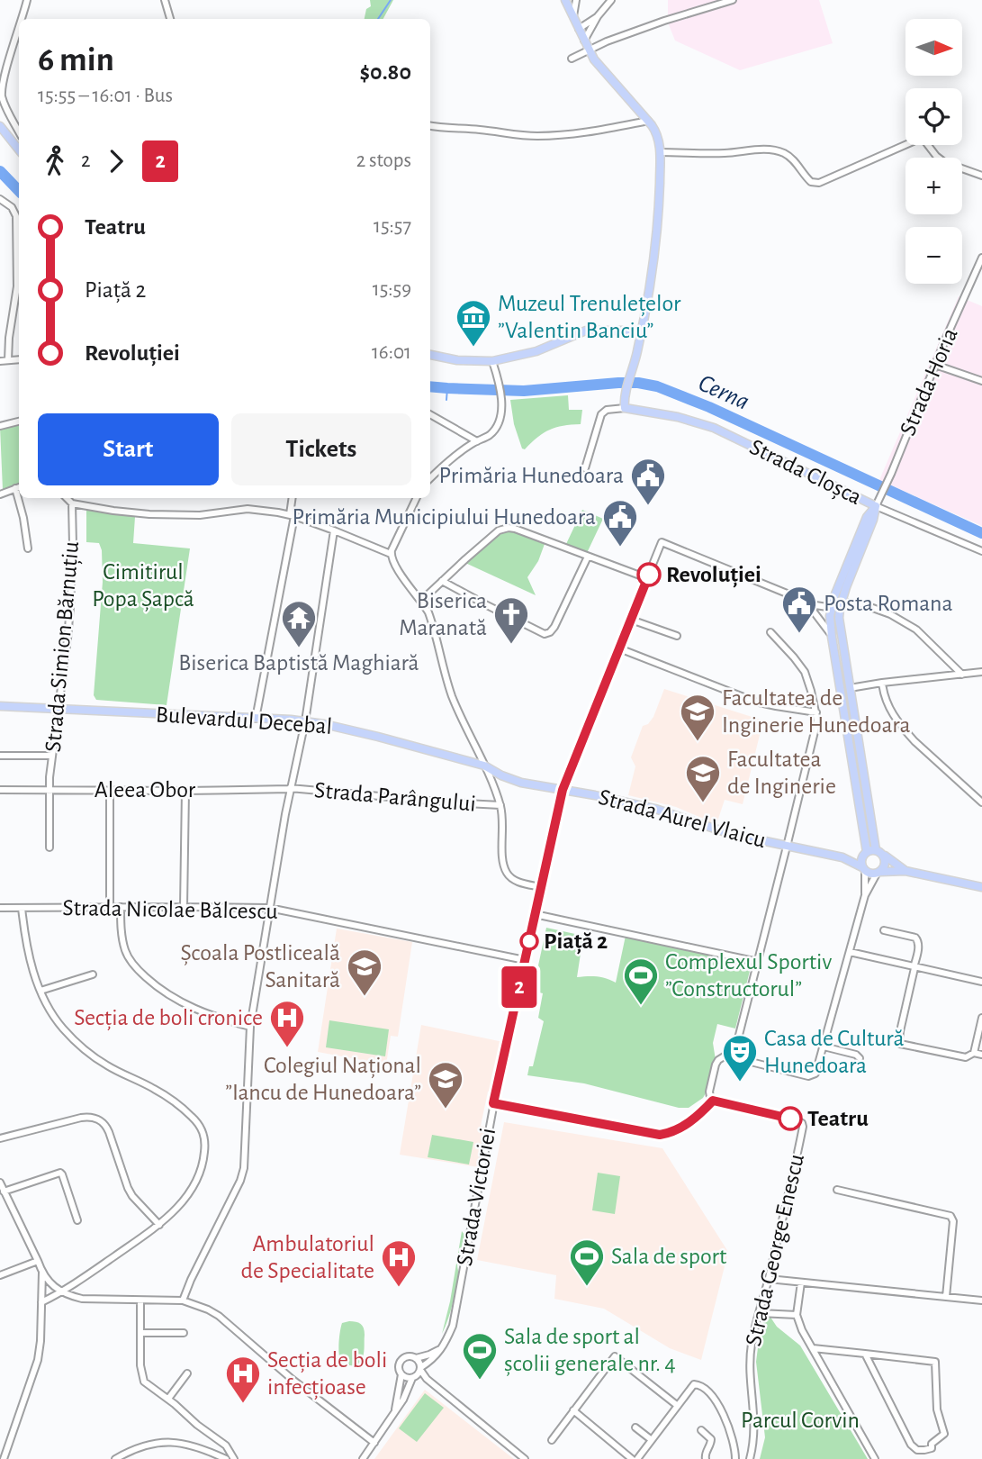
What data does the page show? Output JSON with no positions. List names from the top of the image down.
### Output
{
  "streets": {
    "main road": ["Strada Cloșca", "Bulevardul Decebal", "Strada Aurel Vlaicu"],
    "street": [
      "Strada Horia",
      "Strada Simion Bărnuțiu",
      "Aleea Obor",
      "Strada Parângului",
      "Strada Nicolae Bălcescu",
      "Strada Victoriei",
      "Strada George Enescu"
    ]
  },
  "crossings": [
    ["Strada Horia", "Strada Cloșca"],
    ["Strada Simion Bărnuțiu", "Bulevardul Decebal"],
    ["Strada Simion Bărnuțiu", "Aleea Obor"],
    ["Bulevardul Decebal", "Strada Aurel Vlaicu"],
    ["Aleea Obor", "Strada Parângului"],
    ["Strada Aurel Vlaicu", "Strada Victoriei"],
    ["Strada Nicolae Bălcescu", "Strada Victoriei"]
  ],
  "water": ["Cerna"],
  "parks": ["Cimitirul Popa Șapcă", "Parcul Corvin"],
  "places": {
    "museum": ["Muzeul Trenulețelor ”Valentin Banciu”"],
    "public building": ["Primăria Hunedoara", "Primăria Municipiului Hunedoara", "Posta Romana"],
    "other": ["Revoluției", "Piață 2", "Teatru"],
    "church": ["Biserica Maranată"],
    "temple": ["Biserica Baptistă Maghiară"],
    "school or university": [
      "Facultatea de Inginerie Hunedoara",
      "Facultatea de Inginerie",
      "Școala Postliceală Sanitară",
      "Colegiul Național ”Iancu de Hunedoara”"
    ],
    "sports": ["Complexul Sportiv ”Constructorul”", "Sala de sport", "Sala de sport al școlii generale nr. 4"],
    "hospital": ["Secția de boli cronice", "Ambulatoriul de Specialitate", "Secția de boli infecțioase"],
    "theatre": ["Casa de Cultură Hunedoara"]
  },
  "lines": ["bus line 2"],
  "north": "right",
  "page": {
    "on_map": "2",
    "map_buttons": ["+", "−"],
    "heading": ["6 min", "15:55 – 16:01 · Bus", "$0.80"],
    "legs": ["2", "2", "2 stops"],
    "list": [
      {
        "name": "Teatru",
        "value": "15:57"
      },
      {
        "name": "Piață 2",
        "value": "15:59"
      },
      {
        "name": "Revoluției",
        "value": "16:01"
      }
    ],
    "buttons": ["Start", "Tickets"]
  }
}
